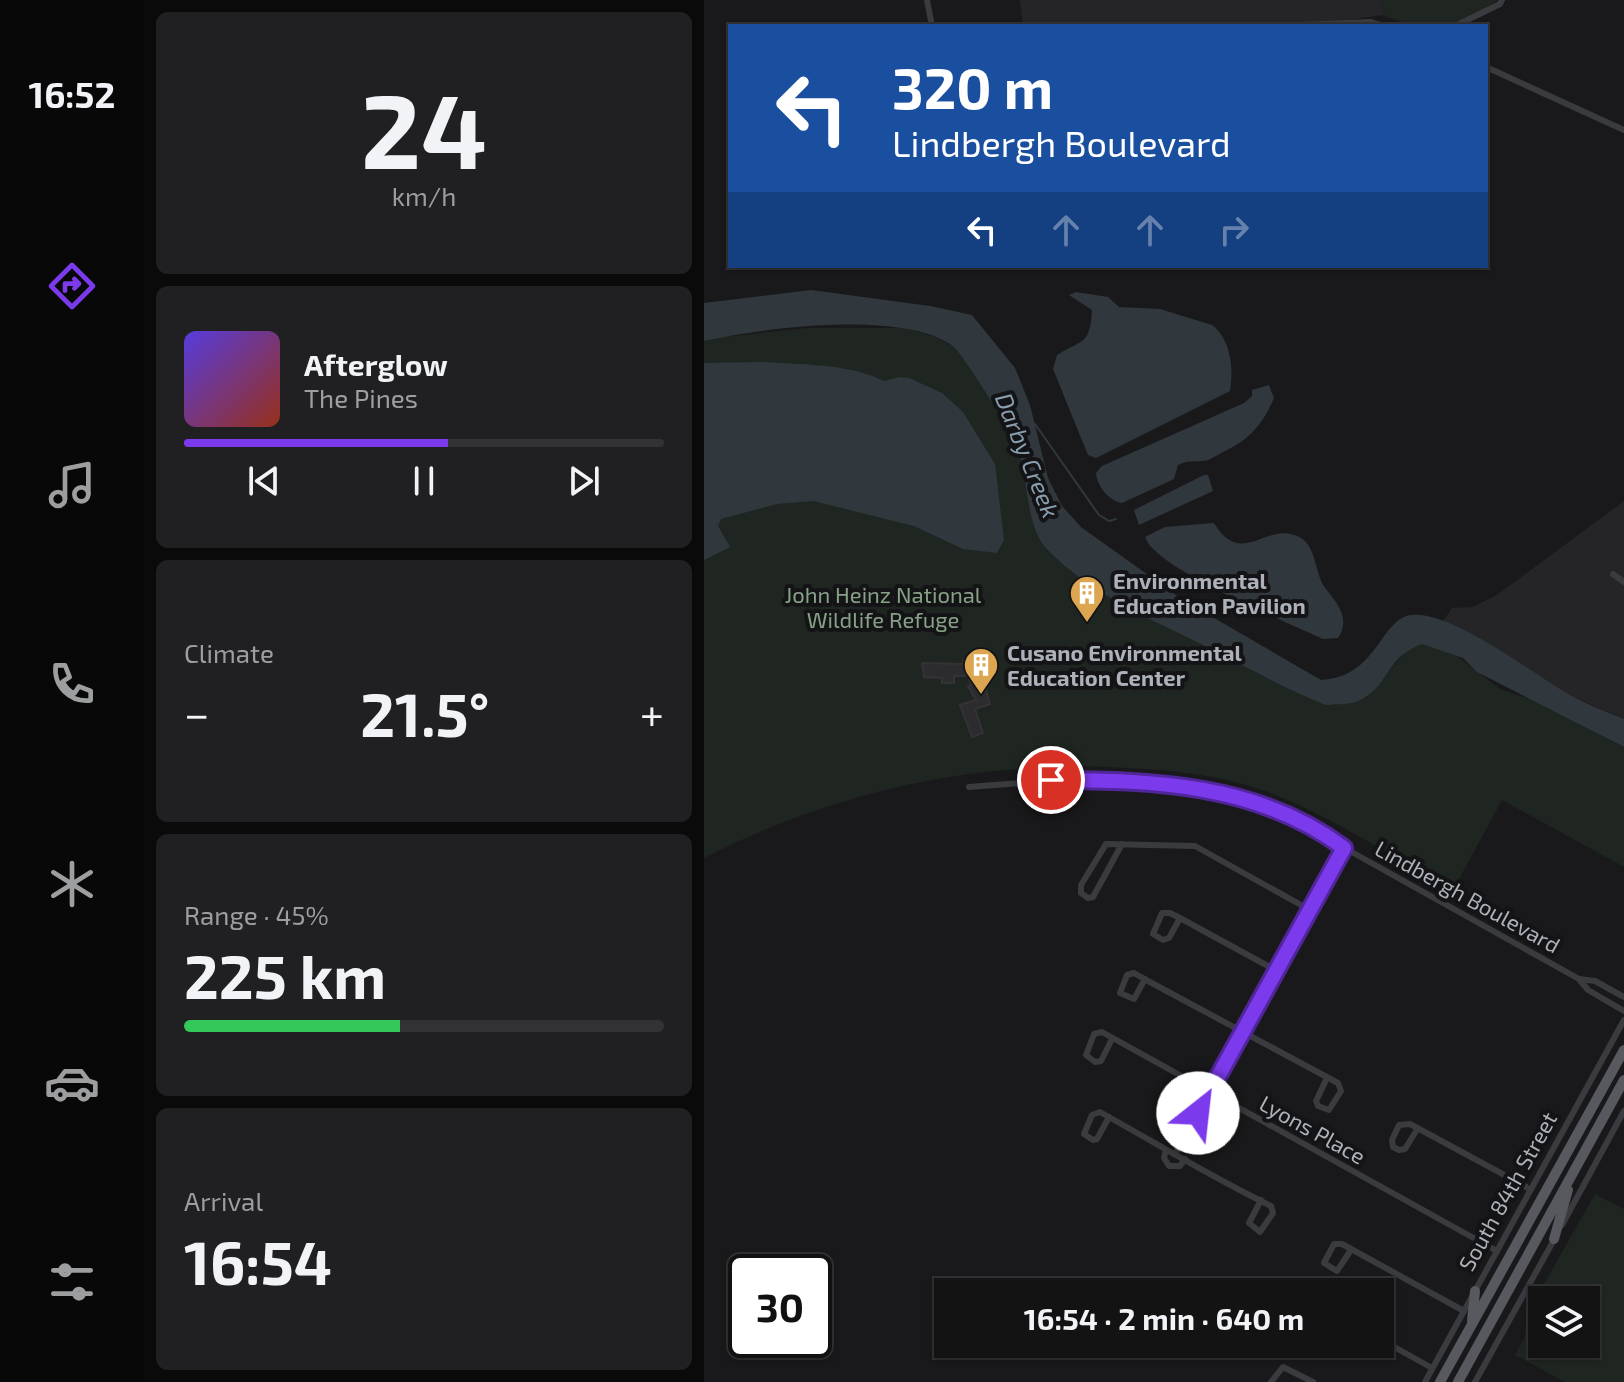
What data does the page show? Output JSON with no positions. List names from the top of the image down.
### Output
{
  "streets": {
    "main road": ["South 84th Street"],
    "street": ["Lindbergh Boulevard", "Lyons Place"]
  },
  "crossings": [
    ["Lyons Place", "South 84th Street"]
  ],
  "water": ["Darby Creek"],
  "parks": ["John Heinz National Wildlife Refuge"],
  "places": {
    "building": ["Environmental Education Pavilion", "Cusano Environmental Education Center"]
  },
  "page": {
    "tabs": "16:52",
    "tile": [
      ["24", "km/h"],
      "Climate",
      ["Range · 45%", "225 km"],
      ["Arrival", "16:54"]
    ],
    "turn": ["320 m", "Lindbergh Boulevard"],
    "song": ["Afterglow", "The Pines"],
    "heat": ["−", "21.5°", "+"],
    "limit": "30",
    "trip": "16:54 · 2 min · 640 m"
  }
}
